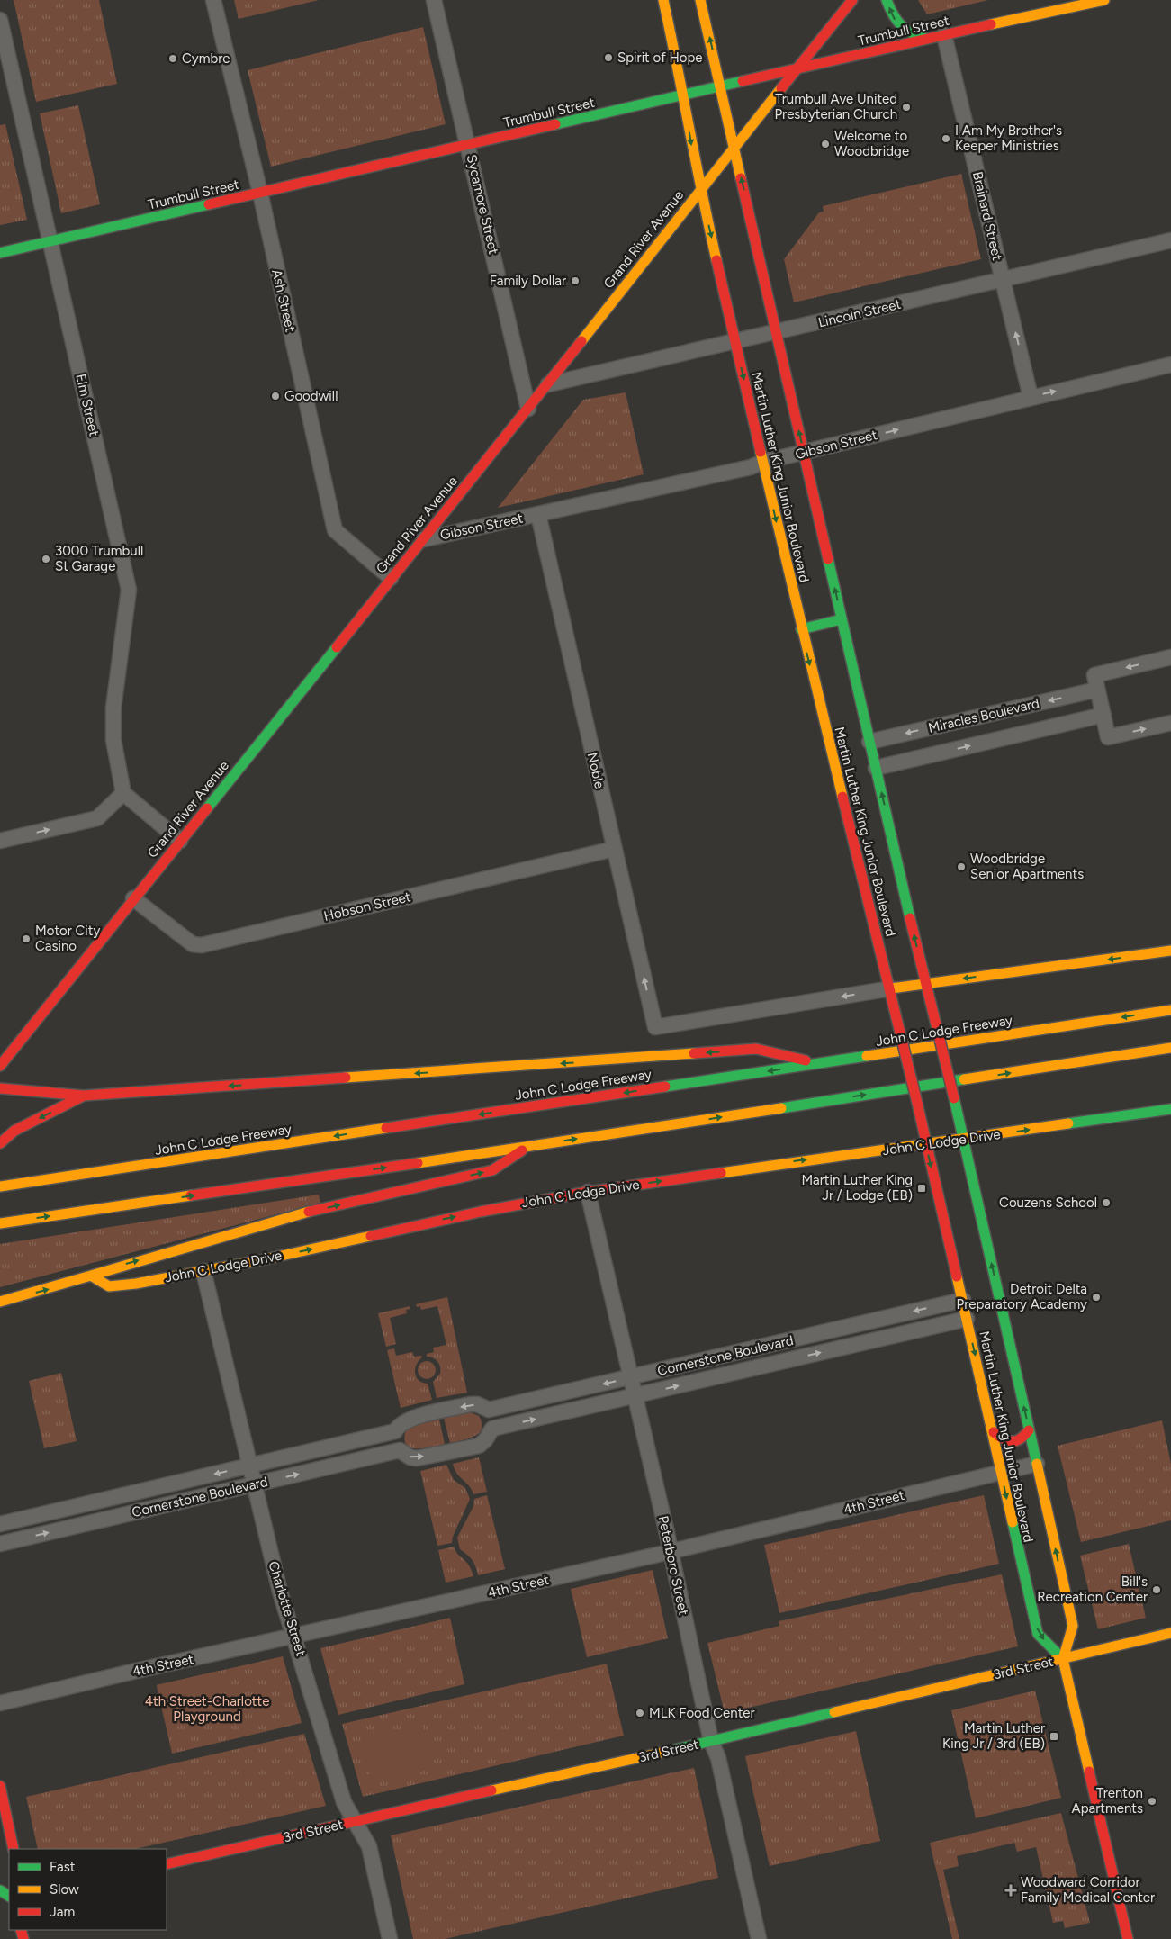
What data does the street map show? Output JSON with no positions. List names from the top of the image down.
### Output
{
  "streets": {
    "main road": [
      "Trumbull Street",
      "Grand River Avenue",
      "Martin Luther King Junior Boulevard",
      "John C Lodge Freeway",
      "John C Lodge Drive",
      "3rd Street"
    ],
    "street": [
      "Sycamore Street",
      "Brainard Street",
      "Ash Street",
      "Lincoln Street",
      "Elm Street",
      "Gibson Street",
      "Miracles Boulevard",
      "Noble",
      "Hobson Street",
      "Cornerstone Boulevard",
      "4th Street",
      "Peterboro Street",
      "Charlotte Street"
    ]
  },
  "crossings": [
    ["Trumbull Street", "Sycamore Street"],
    ["Trumbull Street", "Brainard Street"],
    ["Trumbull Street", "Grand River Avenue"],
    ["Trumbull Street", "Ash Street"],
    ["Trumbull Street", "Elm Street"],
    ["Trumbull Street", "Martin Luther King Junior Boulevard"],
    ["Sycamore Street", "Grand River Avenue"],
    ["Brainard Street", "Lincoln Street"],
    ["Brainard Street", "Gibson Street"],
    ["Grand River Avenue", "Ash Street"],
    ["Grand River Avenue", "Lincoln Street"],
    ["Grand River Avenue", "Gibson Street"],
    ["Grand River Avenue", "Martin Luther King Junior Boulevard"],
    ["Grand River Avenue", "Hobson Street"],
    ["Lincoln Street", "Martin Luther King Junior Boulevard"],
    ["Gibson Street", "Martin Luther King Junior Boulevard"],
    ["Gibson Street", "Noble"],
    ["Martin Luther King Junior Boulevard", "Miracles Boulevard"],
    ["Martin Luther King Junior Boulevard", "Noble"],
    ["Martin Luther King Junior Boulevard", "John C Lodge Drive"],
    ["Martin Luther King Junior Boulevard", "Cornerstone Boulevard"],
    ["Martin Luther King Junior Boulevard", "4th Street"],
    ["Martin Luther King Junior Boulevard", "3rd Street"],
    ["Noble", "Hobson Street"],
    ["John C Lodge Drive", "Peterboro Street"],
    ["John C Lodge Drive", "Charlotte Street"],
    ["Cornerstone Boulevard", "Peterboro Street"],
    ["Cornerstone Boulevard", "Charlotte Street"],
    ["4th Street", "Peterboro Street"],
    ["4th Street", "Charlotte Street"],
    ["Peterboro Street", "3rd Street"],
    ["Charlotte Street", "3rd Street"]
  ],
  "one_way": ["Gibson Street"],
  "parks": ["4th Street-Charlotte Playground"],
  "places": {
    "other": [
      "Spirit of Hope",
      "Cymbre",
      "Trumbull Ave United Presbyterian Church",
      "I Am My Brother's Keeper Ministries",
      "Welcome to Woodbridge",
      "Family Dollar",
      "Goodwill",
      "3000 Trumbull St Garage",
      "Woodbridge Senior Apartments",
      "Motor City Casino",
      "Couzens School",
      "Detroit Delta Preparatory Academy",
      "Bill's Recreation Center",
      "MLK Food Center",
      "Trenton Apartments"
    ],
    "transit": ["Martin Luther King Jr / Lodge (EB)", "Martin Luther King Jr / 3rd (EB)"],
    "health": ["Woodward Corridor Family Medical Center"]
  },
  "legend": ["Fast", "Slow", "Jam"]
}
